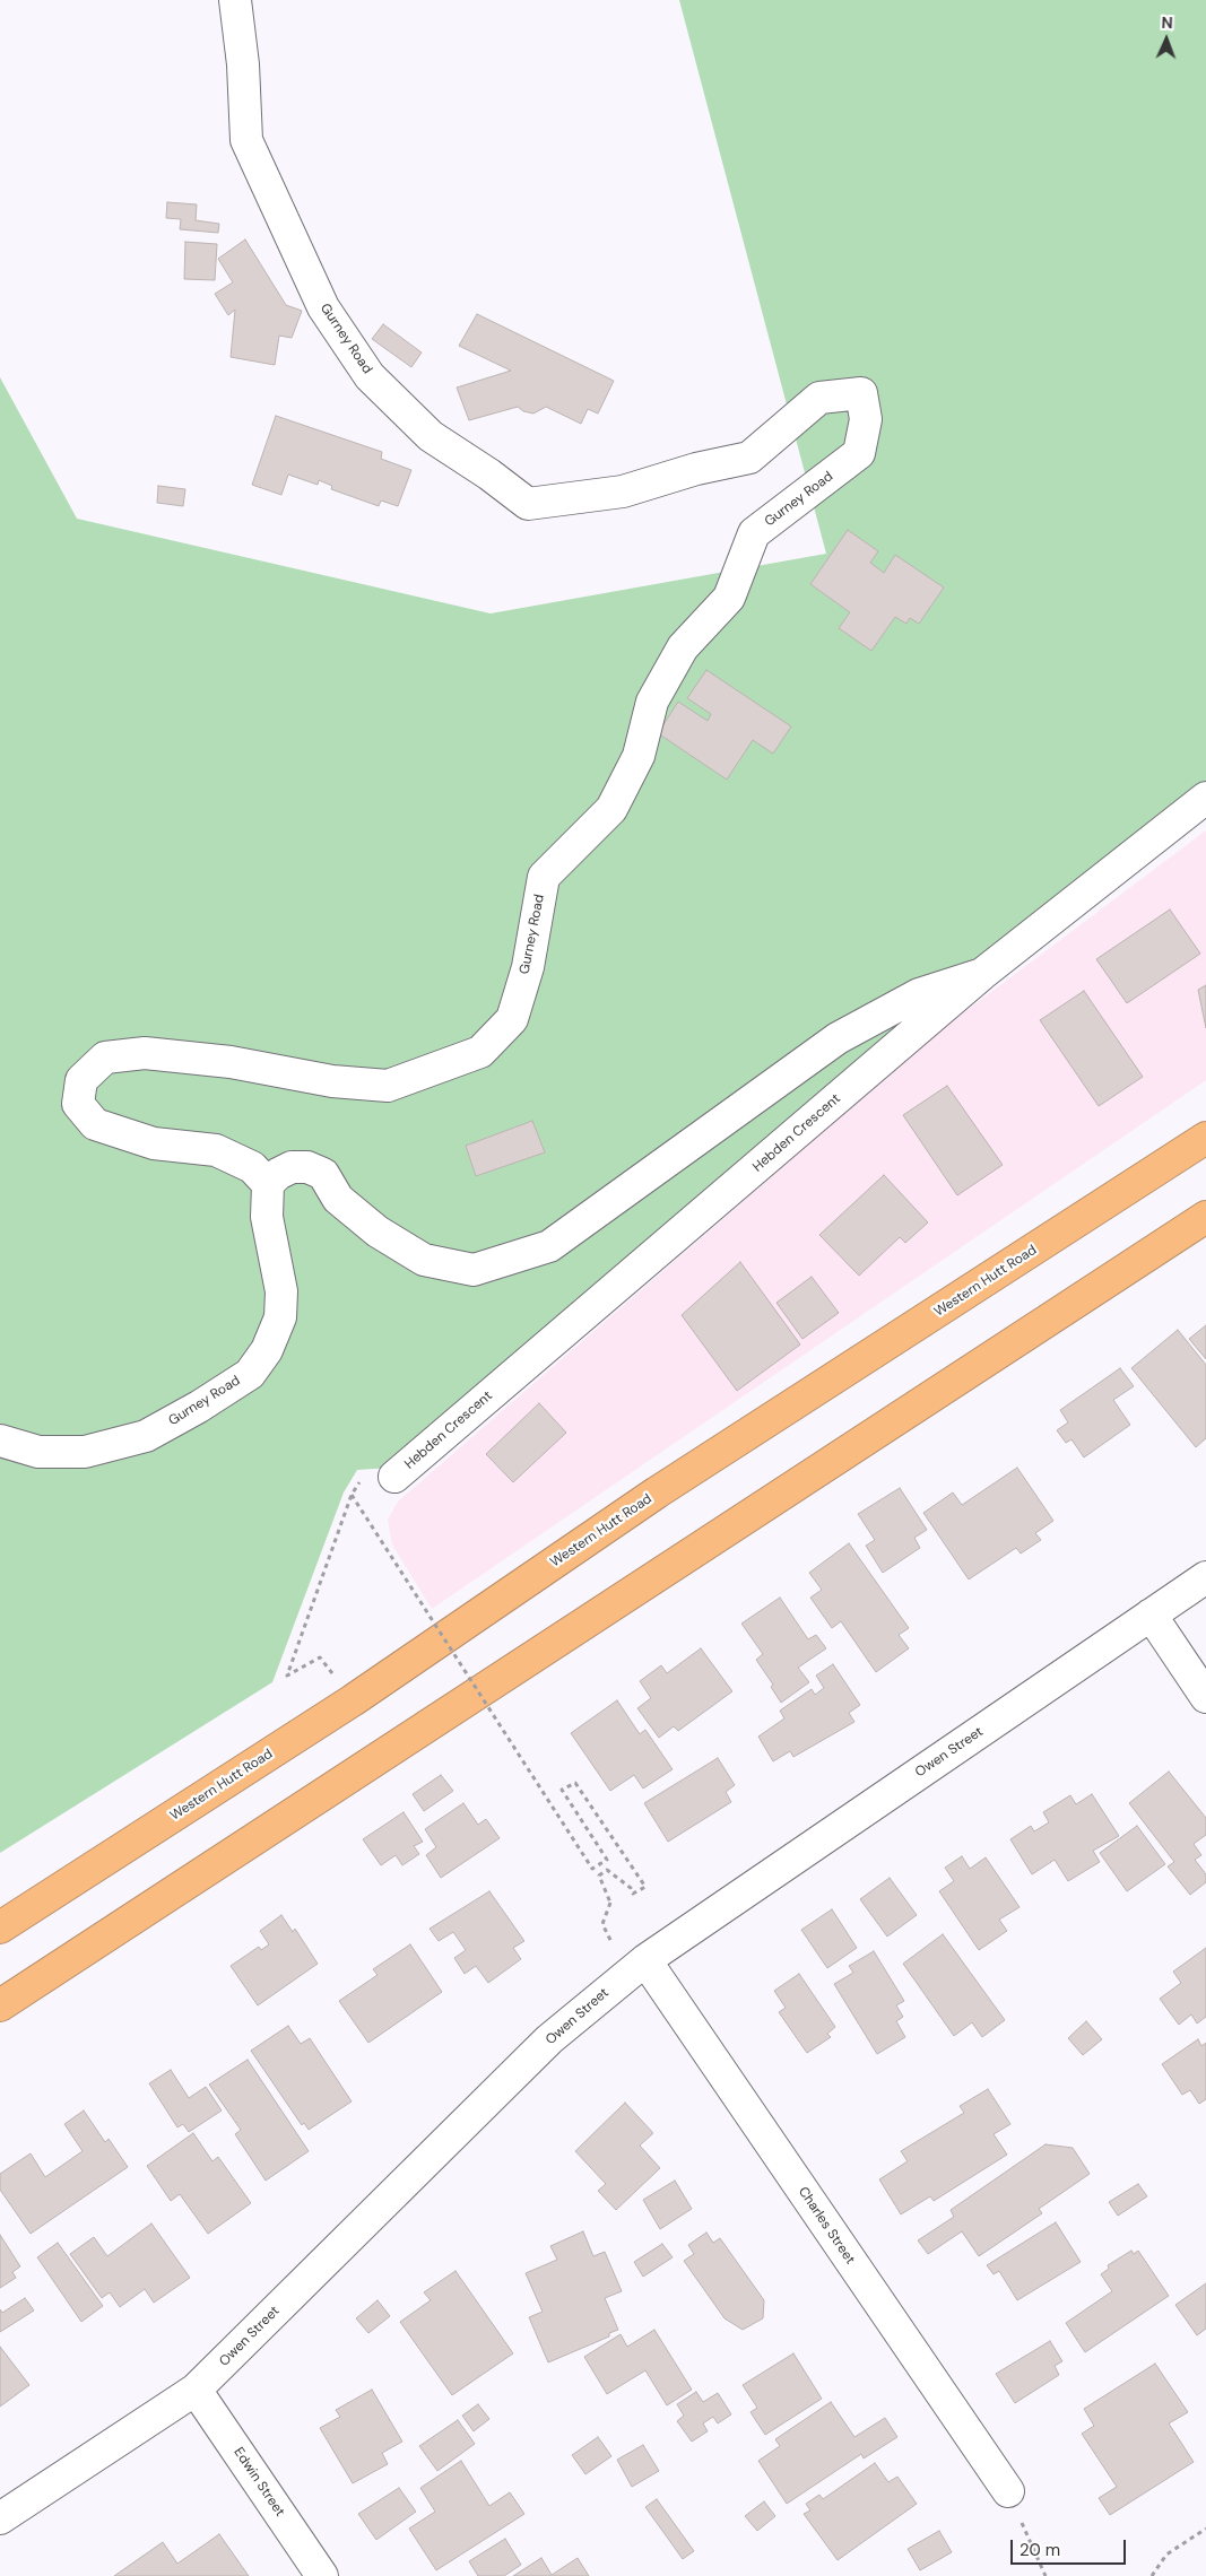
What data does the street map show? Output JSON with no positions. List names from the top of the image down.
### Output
{
  "streets": {
    "highway": ["Western Hutt Road"],
    "street": [
      "Gurney Road",
      "Hebden Crescent",
      "Owen Street",
      "Charles Street",
      "Edwin Street"
    ]
  },
  "crossings": [
    ["Owen Street", "Charles Street"],
    ["Owen Street", "Edwin Street"]
  ],
  "scale_bar": "20 m",
  "north": "top"
}
